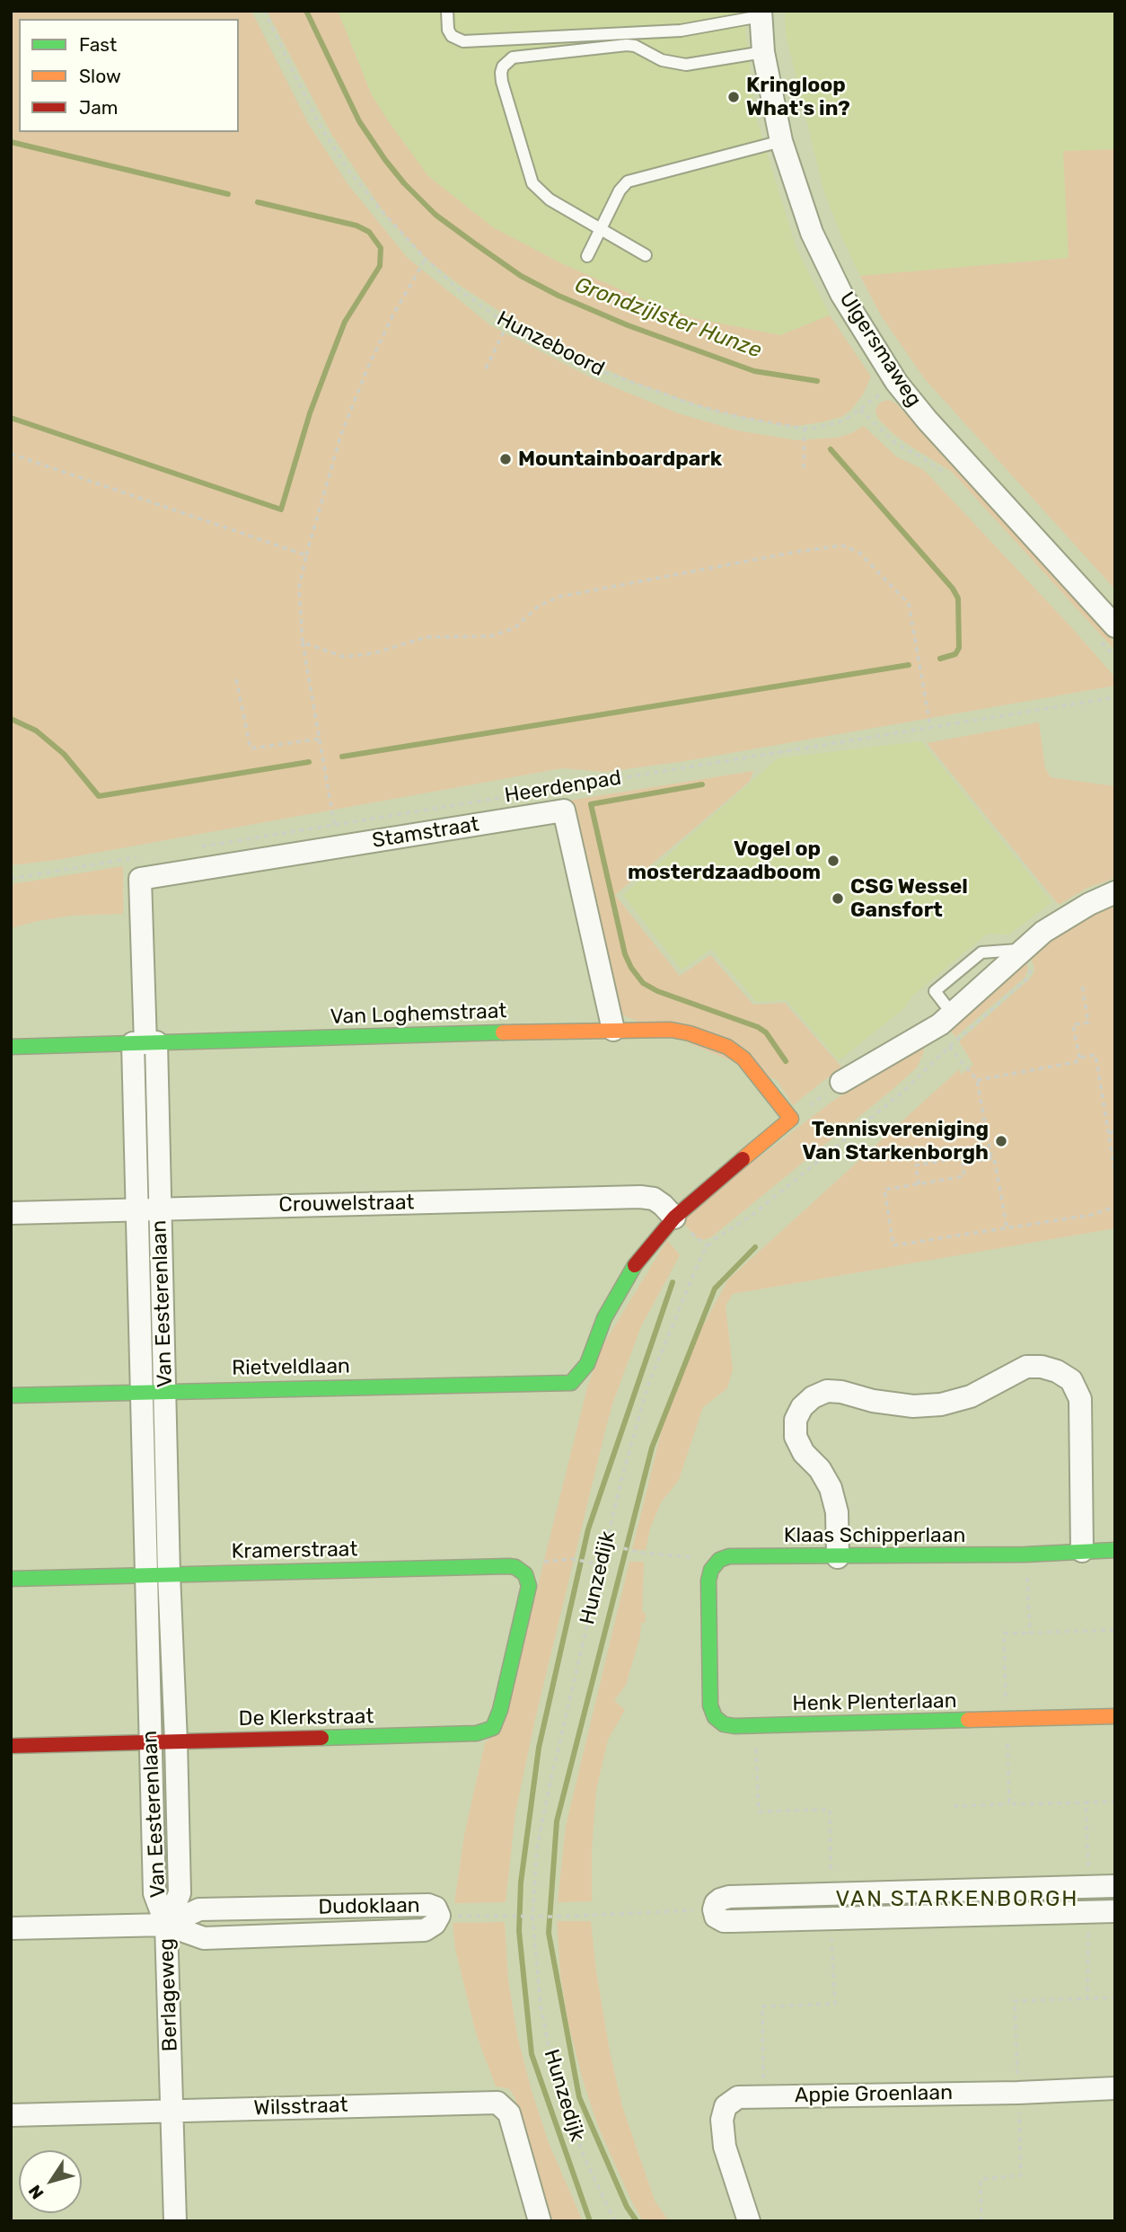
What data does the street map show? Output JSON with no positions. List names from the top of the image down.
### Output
{
  "streets": {
    "street": [
      "Ulgersmaweg",
      "Stamstraat",
      "Van Loghemstraat",
      "Crouwelstraat",
      "Van Eesterenlaan",
      "Rietveldlaan",
      "Klaas Schipperlaan",
      "Kramerstraat",
      "Henk Plenterlaan",
      "De Klerkstraat",
      "Dudoklaan",
      "Berlageweg",
      "Appie Groenlaan",
      "Wilsstraat"
    ],
    "path": ["Hunzeboord", "Heerdenpad", "Hunzedijk"]
  },
  "crossings": [
    ["Hunzeboord", "Ulgersmaweg"],
    ["Stamstraat", "Van Loghemstraat"],
    ["Stamstraat", "Van Eesterenlaan"],
    ["Van Loghemstraat", "Van Eesterenlaan"],
    ["Crouwelstraat", "Van Eesterenlaan"],
    ["Crouwelstraat", "Rietveldlaan"],
    ["Van Eesterenlaan", "Rietveldlaan"],
    ["Van Eesterenlaan", "Kramerstraat"],
    ["Van Eesterenlaan", "De Klerkstraat"],
    ["Van Eesterenlaan", "Dudoklaan"],
    ["Van Eesterenlaan", "Berlageweg"],
    ["Klaas Schipperlaan", "Henk Plenterlaan"],
    ["Kramerstraat", "De Klerkstraat"],
    ["Dudoklaan", "Berlageweg"],
    ["Berlageweg", "Wilsstraat"]
  ],
  "districts": ["VAN STARKENBORGH"],
  "water": ["Grondzijlster Hunze"],
  "places": [
    "Kringloop What's in?",
    "Mountainboardpark",
    "Vogel op mosterdzaadboom",
    "CSG Wessel Gansfort",
    "Tennisvereniging Van Starkenborgh"
  ],
  "legend": ["Fast", "Slow", "Jam"],
  "north": "bottom left"
}
